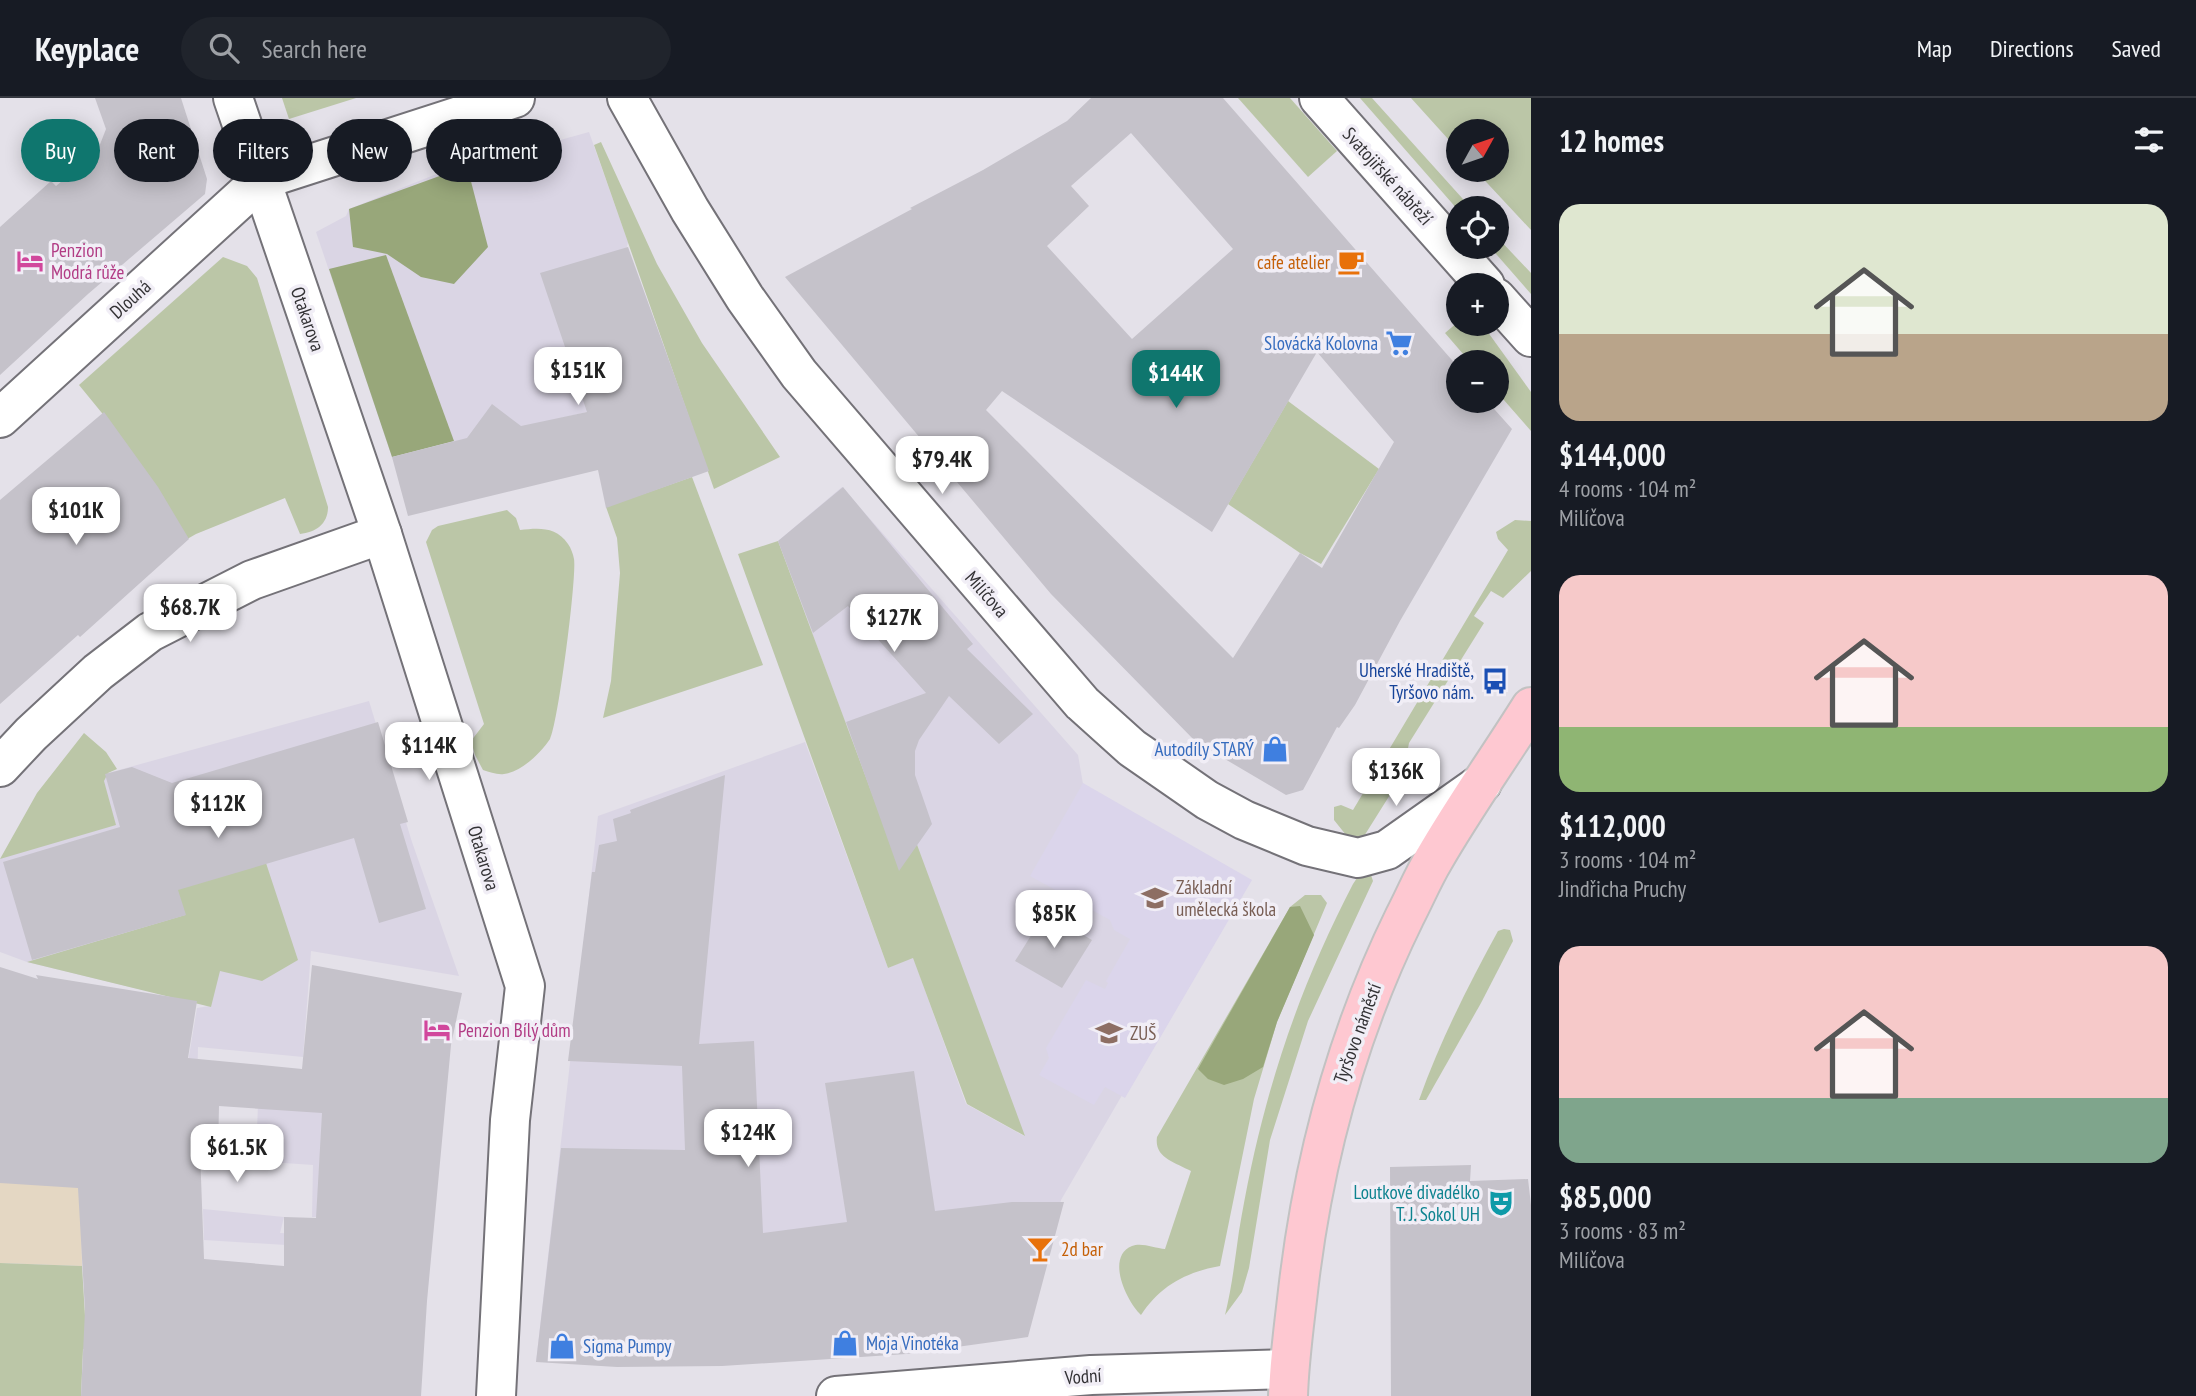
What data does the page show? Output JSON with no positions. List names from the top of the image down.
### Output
{
  "streets": {
    "main road": ["Tyršovo náměstí"],
    "street": [
      "Svatojiřské nábřeží",
      "Dlouhá",
      "Otakarova",
      "Milíčova",
      "Vodní"
    ]
  },
  "crossings": [
    ["Milíčova", "Tyršovo náměstí"],
    ["Tyršovo náměstí", "Vodní"]
  ],
  "places": {
    "hotel": ["Penzion Modrá růže", "Penzion Bílý dům"],
    "cafe": ["cafe atelier"],
    "supermarket": ["Slovácká Kolovna"],
    "bus stop": ["Uherské Hradiště, Tyršovo nám."],
    "shop": ["Autodíly STARÝ", "Moja Vinotéka", "Sigma Pumpy"],
    "school or university": ["Základní umělecká škola", "ZUŠ"],
    "theatre": ["Loutkové divadélko T. J. Sokol UH"],
    "bar": ["2d bar"]
  },
  "north": "top right",
  "page": {
    "header": "Keyplace",
    "search": "Search here",
    "nav": ["Map", "Directions", "Saved"],
    "heading": "12 homes",
    "map_buttons": ["+", "−"],
    "chip": [
      "Buy",
      "Rent",
      "Filters",
      "New",
      "Apartment"
    ],
    "list": [
      {
        "name": "$144,000",
        "note": "4 rooms · 104 m² · Milíčova"
      },
      {
        "name": "$112,000",
        "note": "3 rooms · 104 m² · Jindřicha Pruchy"
      },
      {
        "name": "$85,000",
        "note": "3 rooms · 83 m² · Milíčova"
      }
    ],
    "price": [
      "$151K",
      "$144K",
      "$79.4K",
      "$101K",
      "$68.7K",
      "$127K",
      "$114K",
      "$136K",
      "$112K",
      "$85K",
      "$124K",
      "$61.5K"
    ]
  }
}
